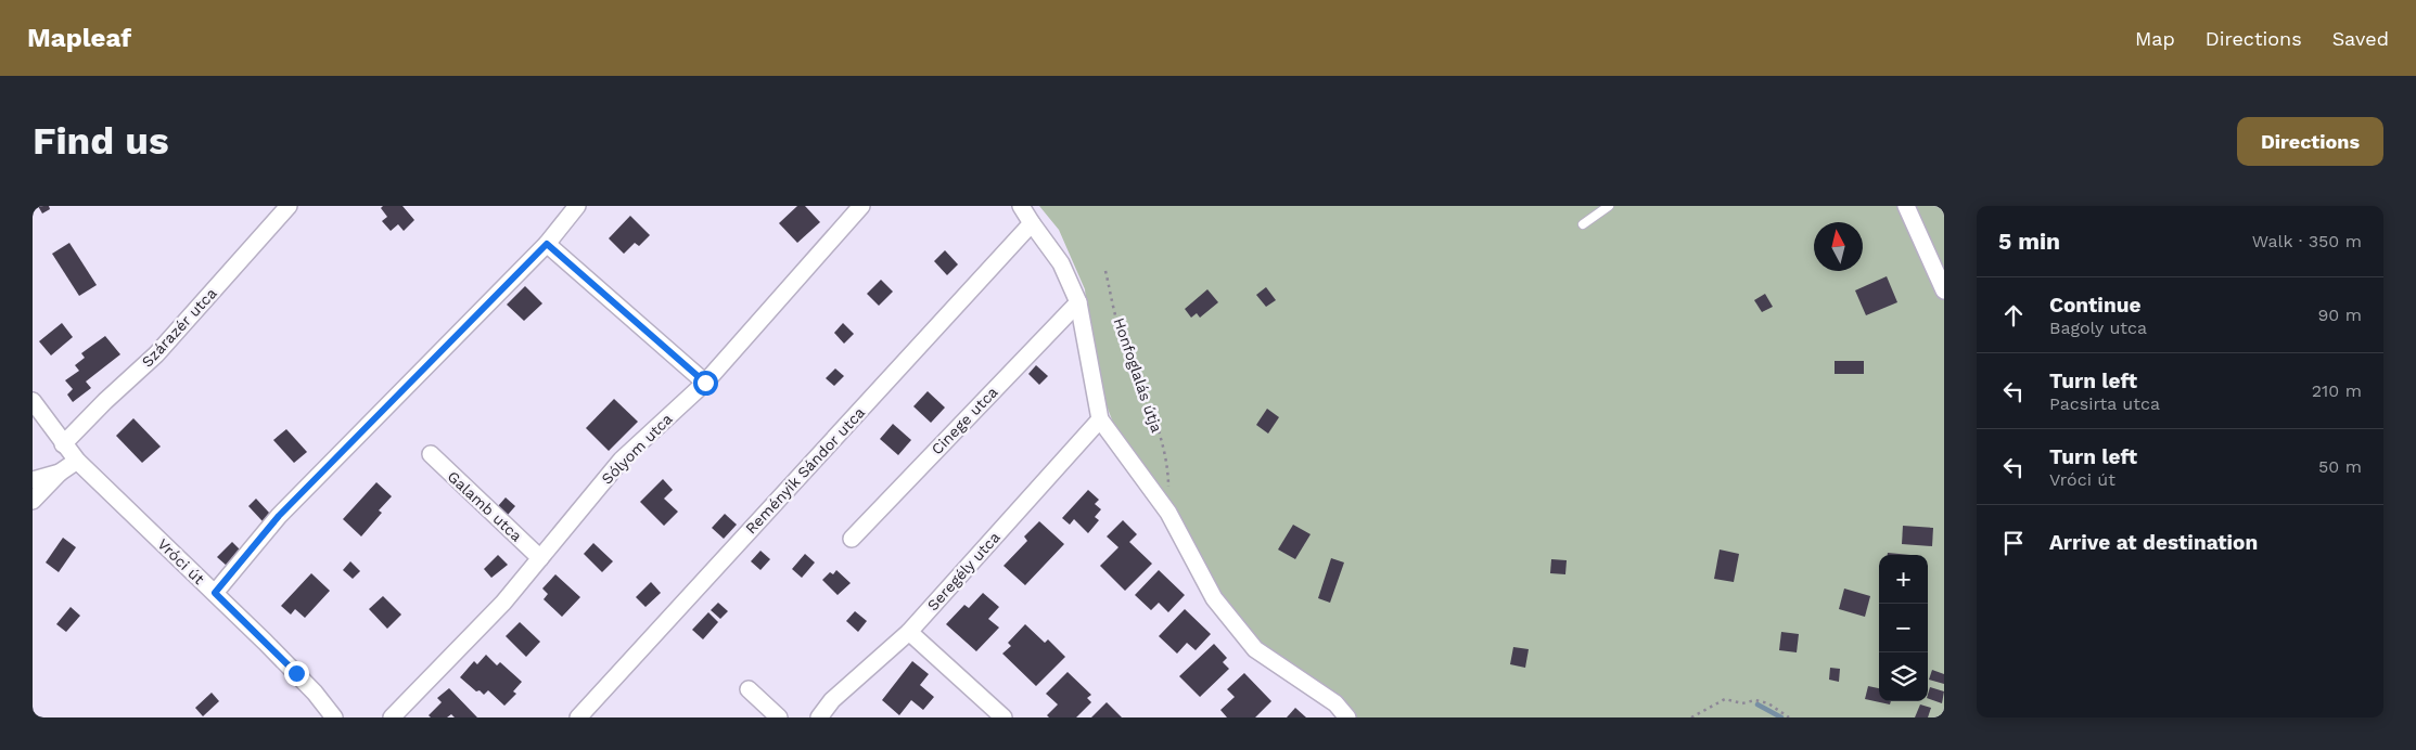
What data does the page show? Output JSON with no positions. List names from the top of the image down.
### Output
{
  "streets": {
    "street": [
      "Szárazér utca",
      "Cinege utca",
      "Sólyom utca",
      "Reményik Sándor utca",
      "Galamb utca",
      "Vróci út",
      "Seregély utca"
    ],
    "path": ["Honfoglalás útja"]
  },
  "crossings": [
    ["Szárazér utca", "Vróci út"],
    ["Sólyom utca", "Galamb utca"]
  ],
  "north": "top",
  "page": {
    "header": "Mapleaf",
    "nav": ["Map", "Directions", "Saved"],
    "buttons": "Directions",
    "title": "Find us",
    "heading": ["5 min", "Walk · 350 m"],
    "list": [
      ["Continue", "Bagoly utca", "90 m"],
      ["Turn left", "Pacsirta utca", "210 m"],
      ["Turn left", "Vróci út", "50 m"],
      "Arrive at destination"
    ],
    "map_buttons": ["+", "−"]
  }
}
